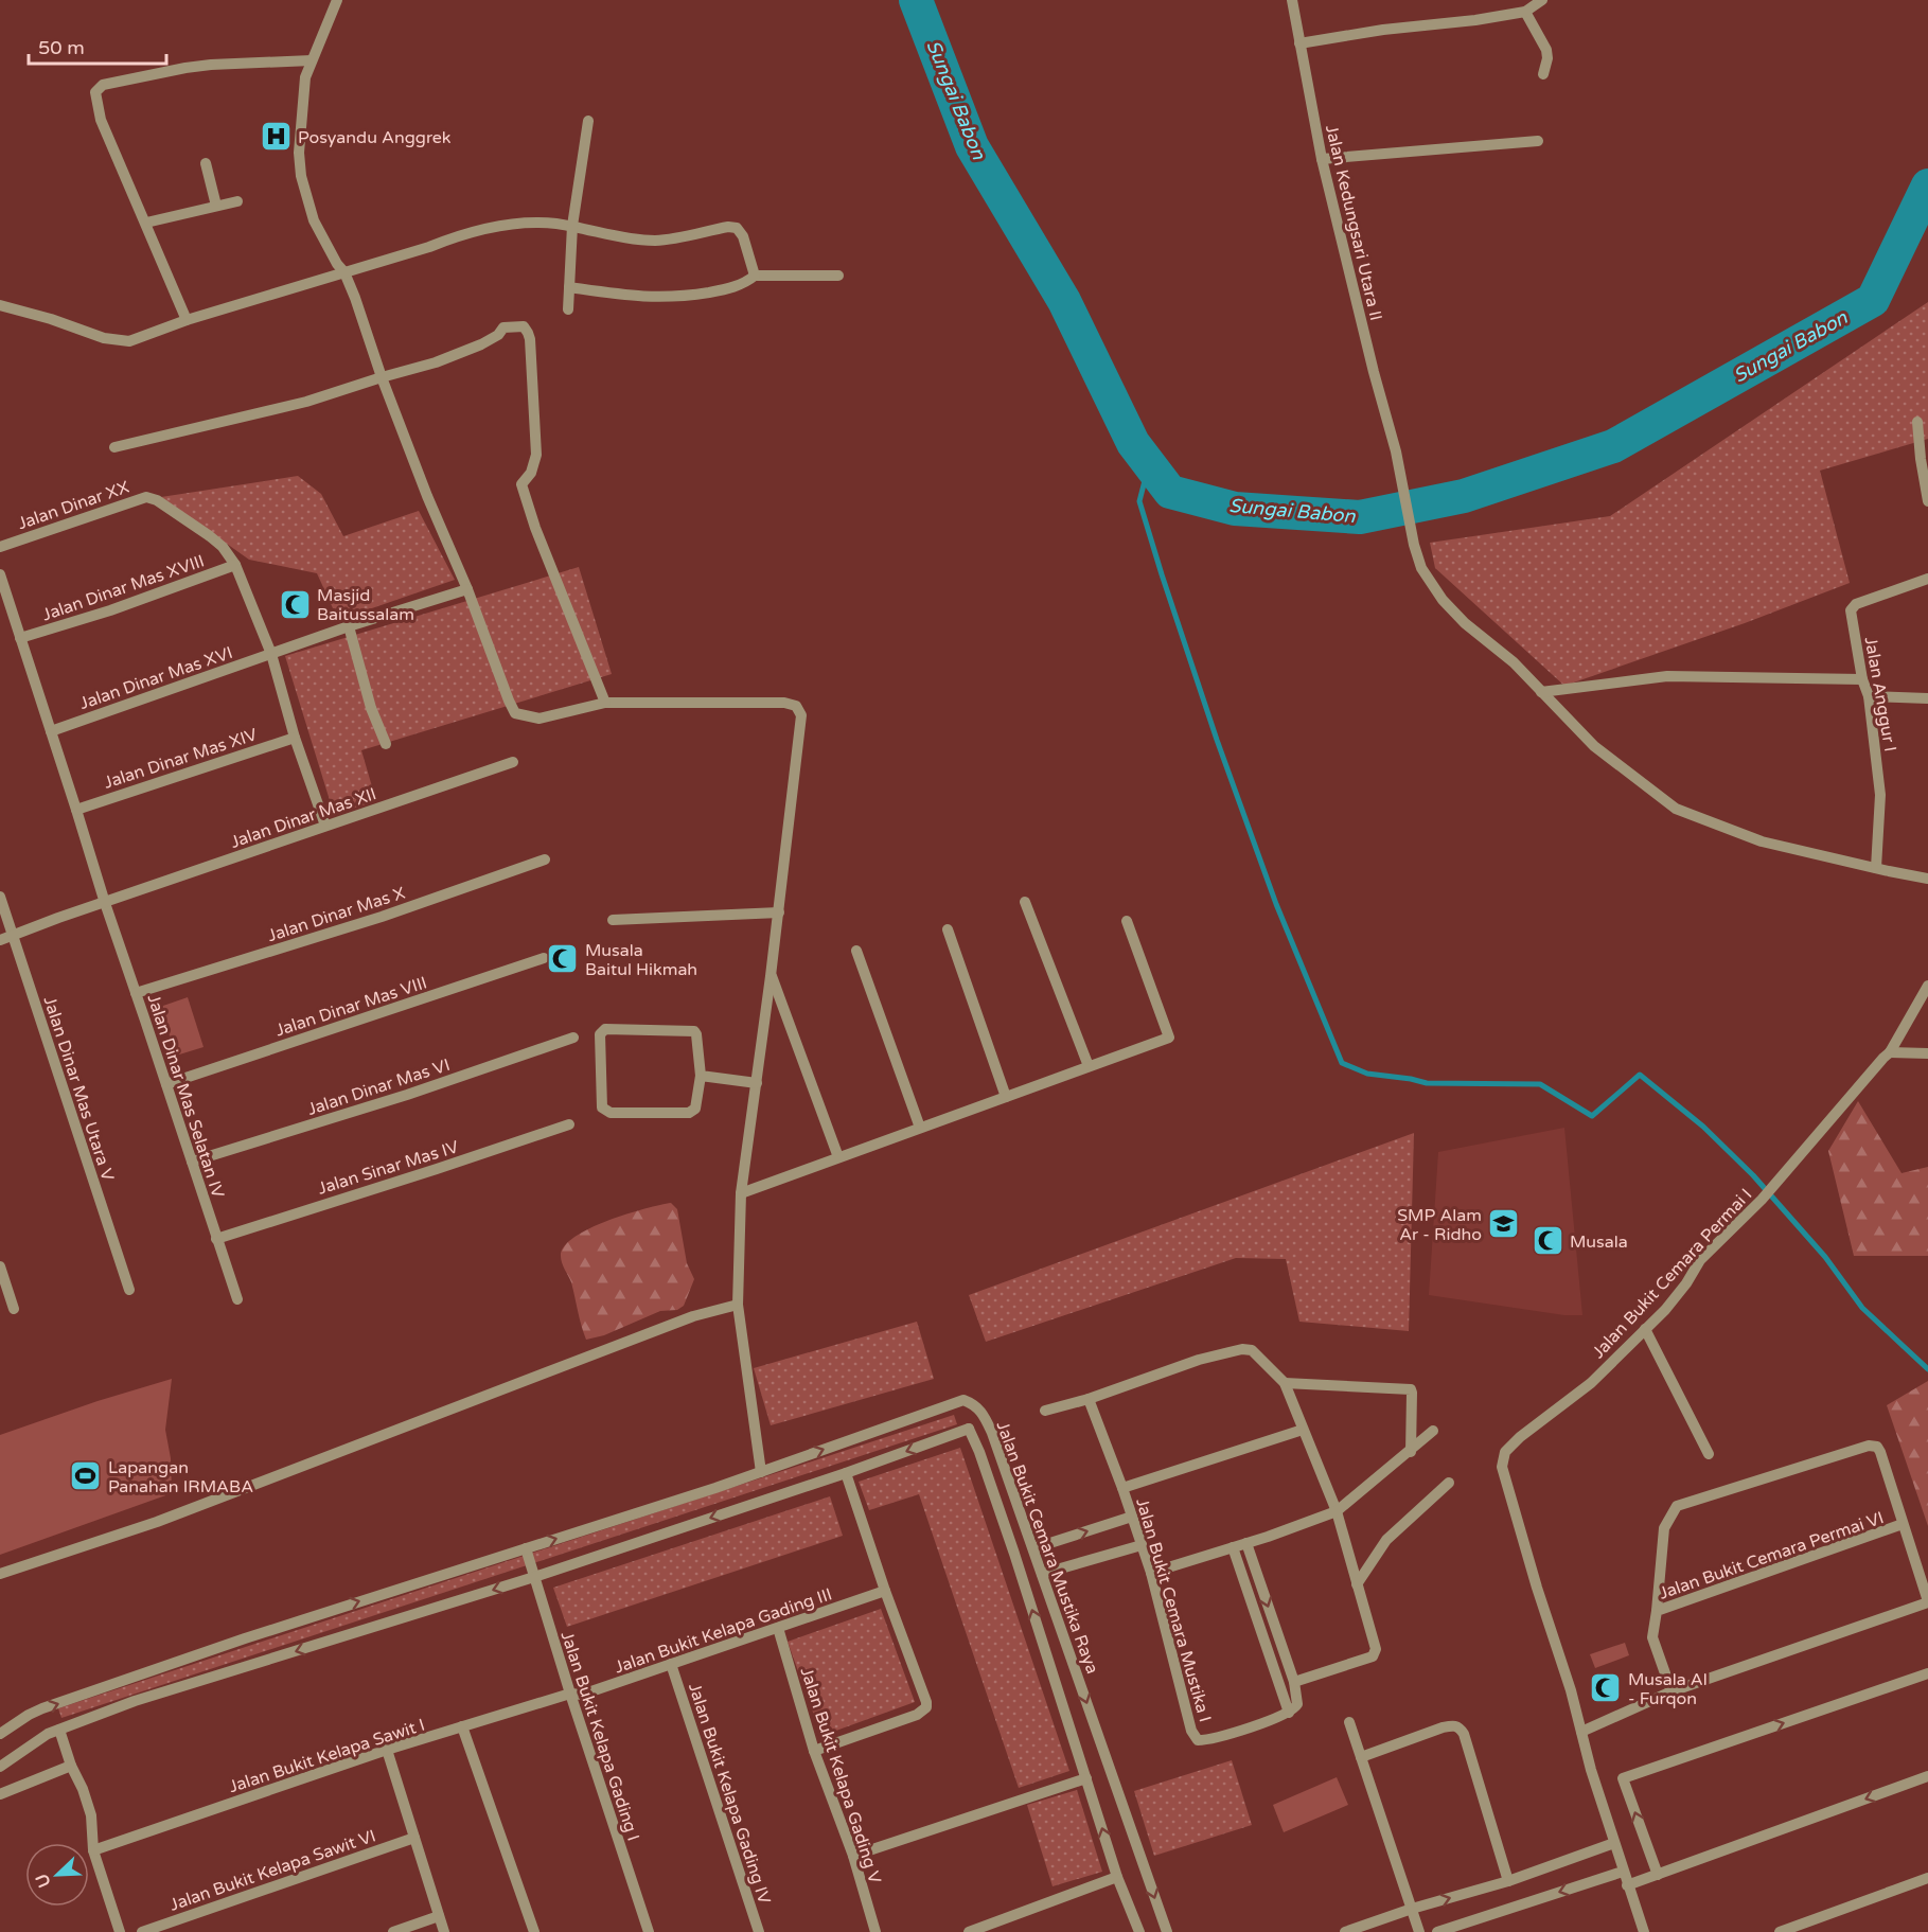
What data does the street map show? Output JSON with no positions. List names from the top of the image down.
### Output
{
  "streets": {
    "street": [
      "Jalan Kedungsari Utara II",
      "Jalan Dinar XX",
      "Jalan Dinar Mas XVIII",
      "Jalan Dinar Mas XVI",
      "Jalan Anggur I",
      "Jalan Dinar Mas XIV",
      "Jalan Dinar Mas XII",
      "Jalan Dinar Mas X",
      "Jalan Dinar Mas VIII",
      "Jalan Dinar Mas VI",
      "Jalan Dinar Mas Utara V",
      "Jalan Dinar Mas Selatan IV",
      "Jalan Sinar Mas IV",
      "Jalan Bukit Cemara Permai I",
      "Jalan Bukit Cemara Mustika Raya",
      "Jalan Bukit Cemara Permai VI",
      "Jalan Bukit Cemara Mustika I",
      "Jalan Bukit Kelapa Gading III",
      "Jalan Bukit Kelapa Gading I",
      "Jalan Bukit Kelapa Sawit I",
      "Jalan Bukit Kelapa Gading V",
      "Jalan Bukit Kelapa Gading IV",
      "Jalan Bukit Kelapa Sawit VI"
    ]
  },
  "crossings": [
    ["Jalan Kedungsari Utara II", "Jalan Anggur I"],
    ["Jalan Dinar XX", "Jalan Dinar Mas XVIII"],
    ["Jalan Dinar Mas XVIII", "Jalan Dinar Mas Selatan IV"],
    ["Jalan Dinar Mas XVI", "Jalan Dinar Mas Selatan IV"],
    ["Jalan Dinar Mas XIV", "Jalan Dinar Mas Selatan IV"],
    ["Jalan Dinar Mas XII", "Jalan Dinar Mas Utara V"],
    ["Jalan Dinar Mas XII", "Jalan Dinar Mas Selatan IV"],
    ["Jalan Dinar Mas X", "Jalan Dinar Mas Selatan IV"],
    ["Jalan Dinar Mas VIII", "Jalan Dinar Mas Selatan IV"],
    ["Jalan Dinar Mas VI", "Jalan Dinar Mas Selatan IV"],
    ["Jalan Dinar Mas Selatan IV", "Jalan Sinar Mas IV"],
    ["Jalan Bukit Kelapa Gading III", "Jalan Bukit Kelapa Gading I"],
    ["Jalan Bukit Kelapa Gading III", "Jalan Bukit Kelapa Sawit I"],
    ["Jalan Bukit Kelapa Gading III", "Jalan Bukit Kelapa Gading V"],
    ["Jalan Bukit Kelapa Gading III", "Jalan Bukit Kelapa Gading IV"],
    ["Jalan Bukit Kelapa Gading I", "Jalan Bukit Kelapa Sawit I"]
  ],
  "water": ["Sungai Babon"],
  "places": {
    "hospital": ["Posyandu Anggrek"],
    "mosque": [
      "Masjid Baitussalam",
      "Musala Baitul Hikmah",
      "Musala",
      "Musala Al - Furqon"
    ],
    "school or university": ["SMP Alam Ar - Ridho"],
    "sports": ["Lapangan Panahan IRMABA"]
  },
  "scale_bar": "50 m",
  "north": "bottom left"
}
